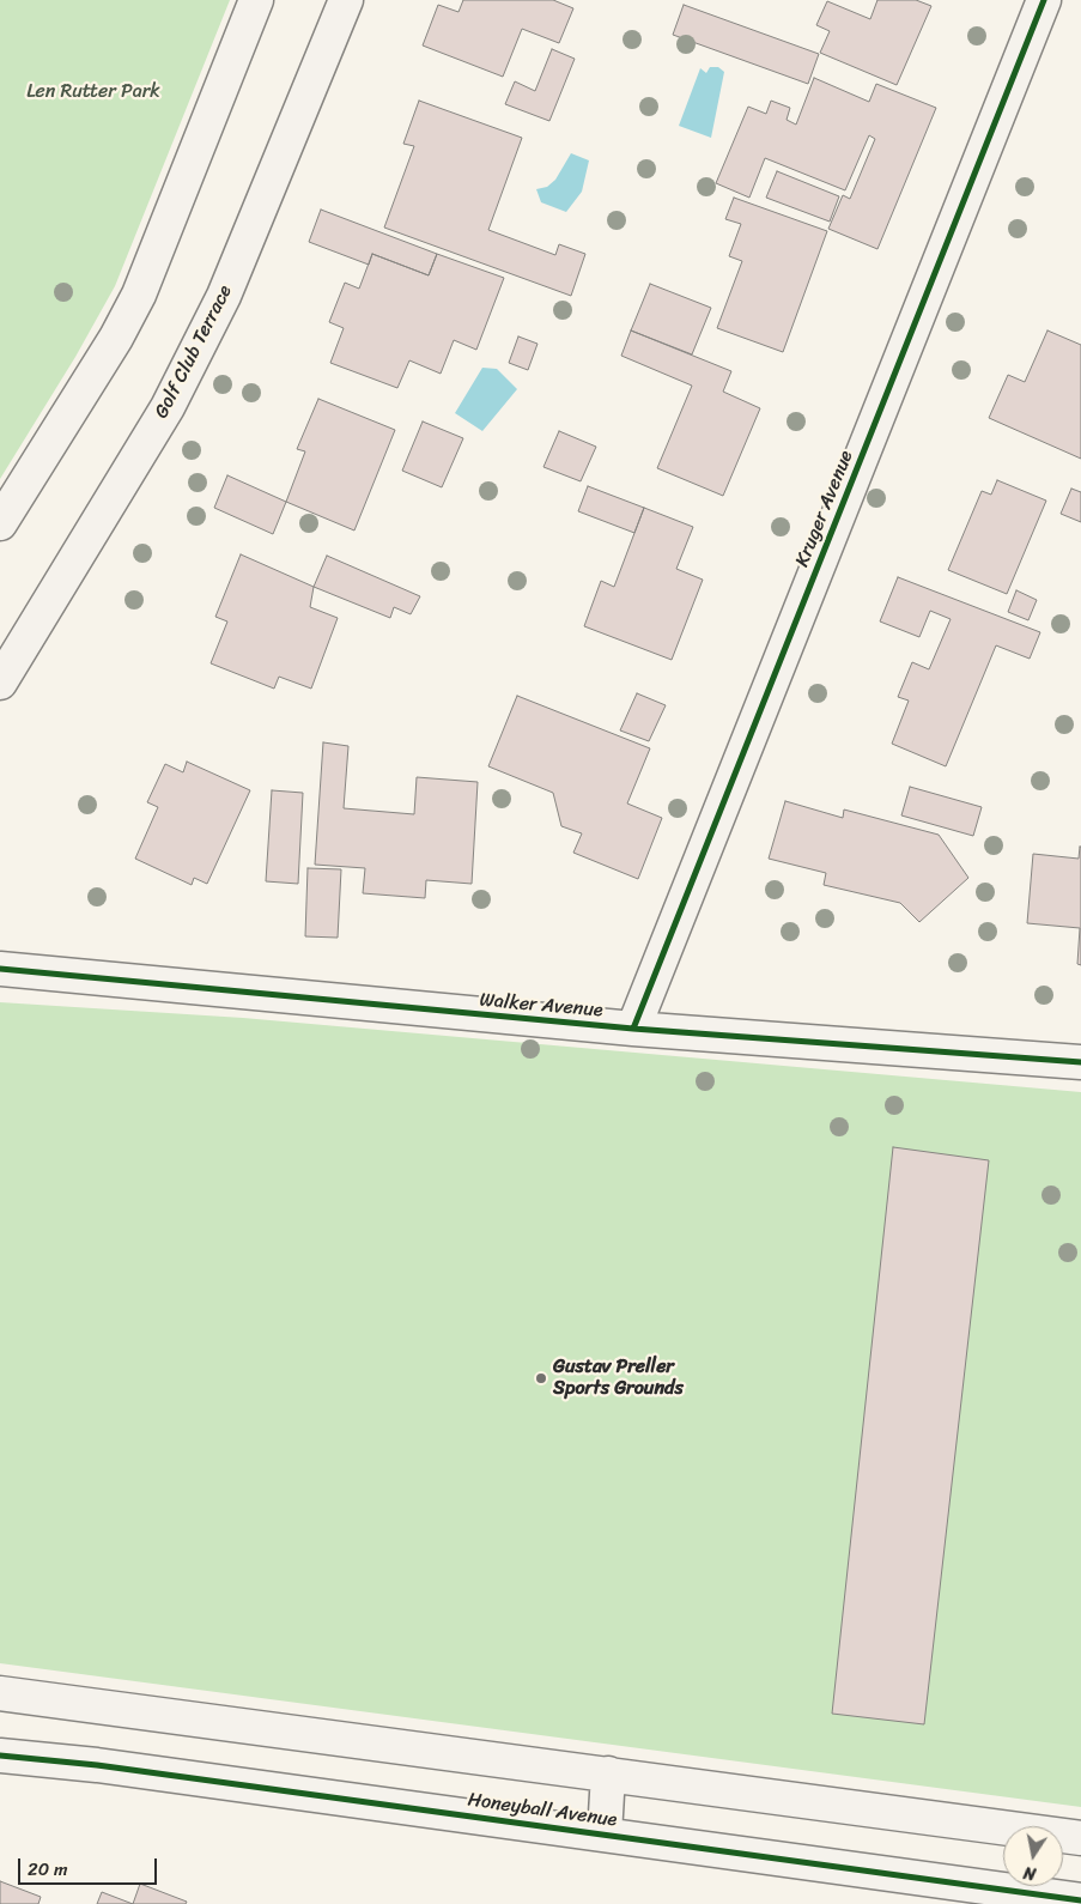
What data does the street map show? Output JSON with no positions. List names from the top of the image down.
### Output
{
  "streets": {
    "street": [
      "Golf Club Terrace",
      "Kruger Avenue",
      "Walker Avenue",
      "Honeyball Avenue"
    ]
  },
  "crossings": [
    ["Kruger Avenue", "Walker Avenue"]
  ],
  "parks": ["Len Rutter Park"],
  "places": ["Gustav Preller Sports Grounds"],
  "scale_bar": "20 m",
  "north": "bottom"
}
